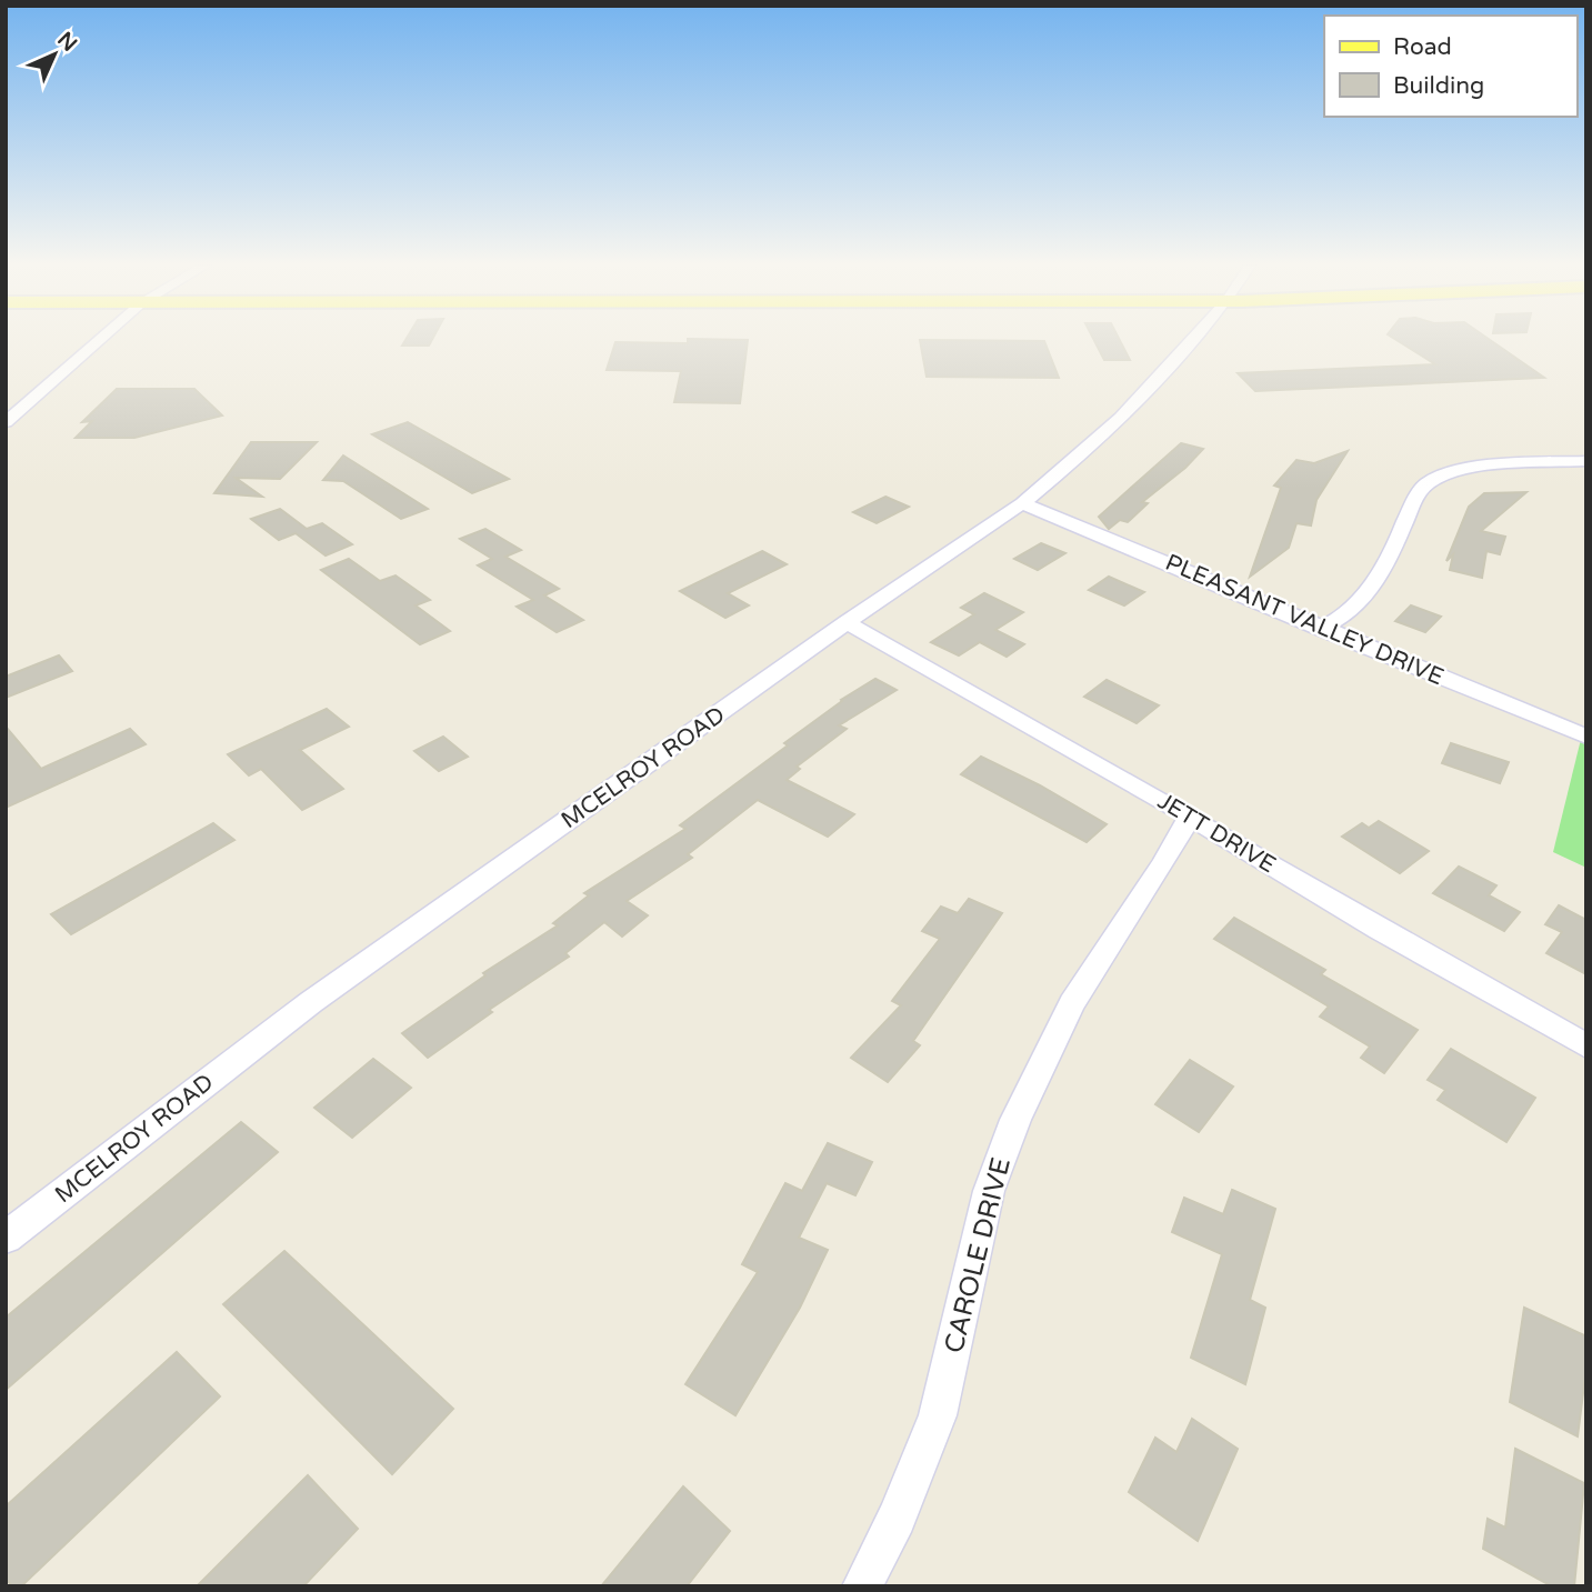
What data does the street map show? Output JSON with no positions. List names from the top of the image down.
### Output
{
  "streets": {
    "street": [
      "PLEASANT VALLEY DRIVE",
      "MCELROY ROAD",
      "JETT DRIVE",
      "CAROLE DRIVE"
    ]
  },
  "crossings": [
    ["PLEASANT VALLEY DRIVE", "MCELROY ROAD"],
    ["MCELROY ROAD", "JETT DRIVE"],
    ["JETT DRIVE", "CAROLE DRIVE"]
  ],
  "legend": ["Road", "Building"],
  "north": "top right"
}
